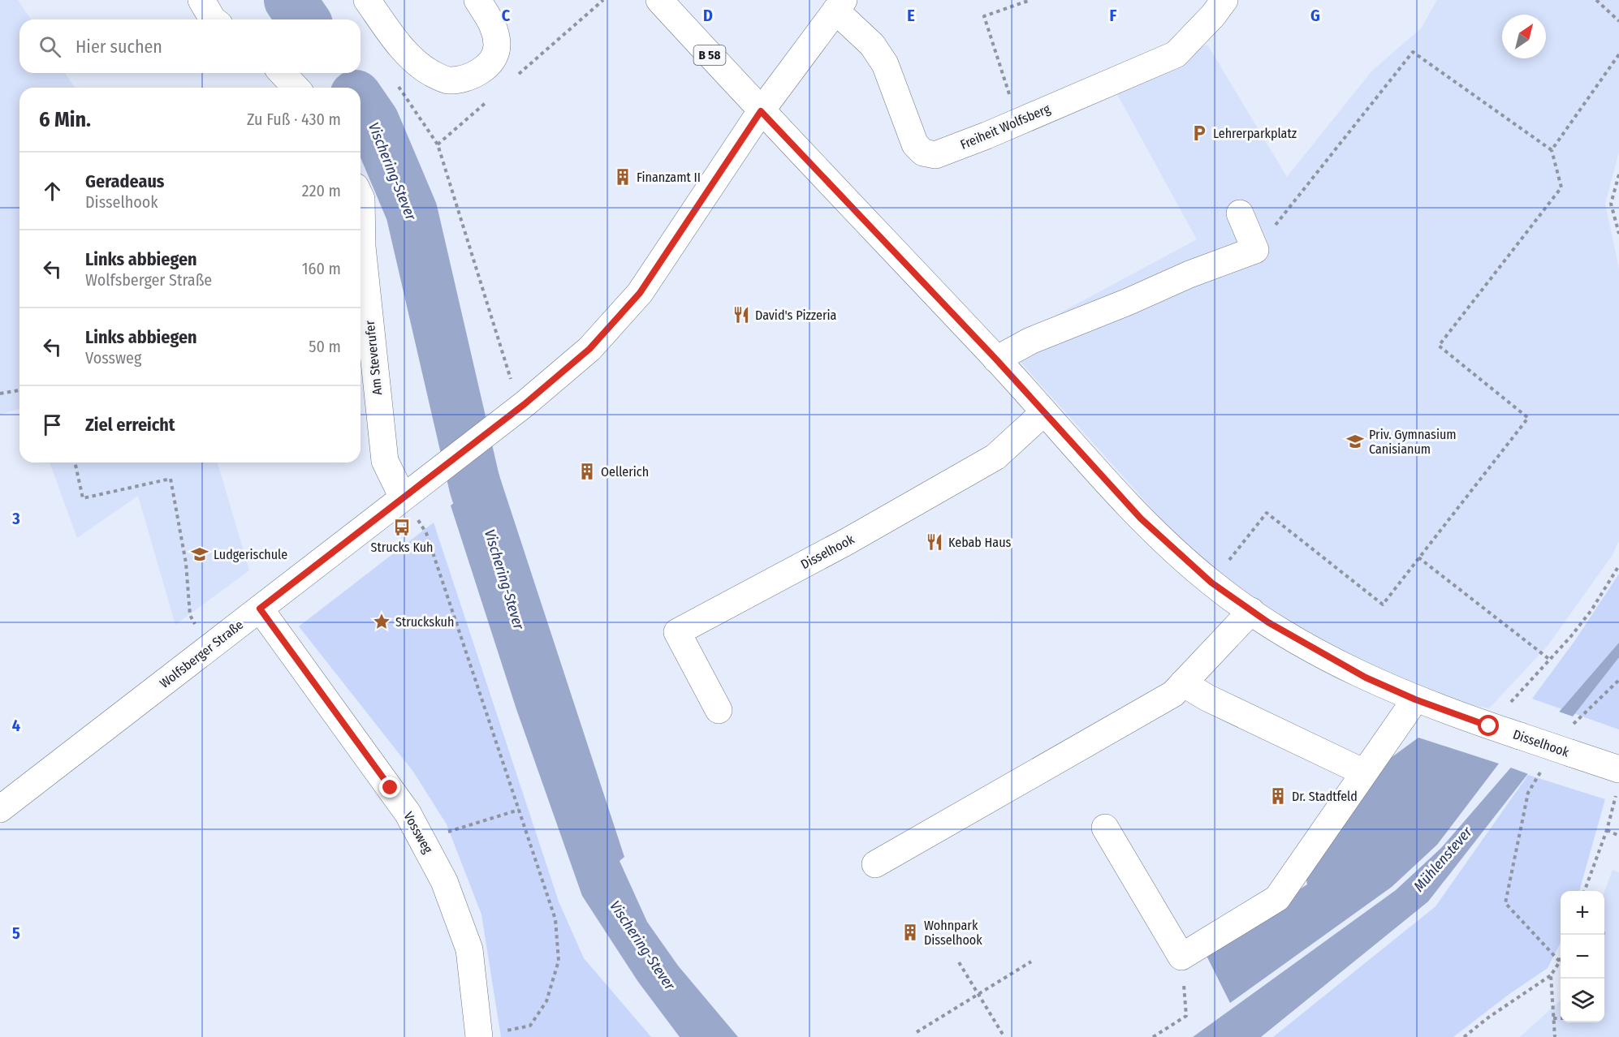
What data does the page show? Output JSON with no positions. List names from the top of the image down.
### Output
{
  "streets": {
    "main road": [
      "B 58",
      "Freiheit Wolfsberg",
      "Am Steverufer",
      "Disselhook",
      "Wolfsberger Straße",
      "Vossweg"
    ]
  },
  "crossings": [
    ["B 58", "Disselhook"],
    ["B 58", "Wolfsberger Straße"],
    ["Freiheit Wolfsberg", "Wolfsberger Straße"],
    ["Am Steverufer", "Wolfsberger Straße"],
    ["Disselhook", "Wolfsberger Straße"],
    ["Wolfsberger Straße", "Vossweg"]
  ],
  "water": ["Vischering-Stever", "Mühlenstever"],
  "places": {
    "parking": ["Lehrerparkplatz"],
    "building": [
      "Finanzamt II",
      "Oellerich",
      "Dr. Stadtfeld",
      "Wohnpark Disselhook"
    ],
    "restaurant": ["David's Pizzeria", "Kebab Haus"],
    "school or university": ["Priv. Gymnasium Canisianum", "Ludgerischule"],
    "bus stop": ["Strucks Kuh"],
    "place": ["Struckskuh"]
  },
  "north": "top right",
  "page": {
    "search": "Hier suchen",
    "heading": ["6 Min.", "Zu Fuß · 430 m"],
    "list": [
      ["Geradeaus", "Disselhook", "220 m"],
      ["Links abbiegen", "Wolfsberger Straße", "160 m"],
      ["Links abbiegen", "Vossweg", "50 m"],
      "Ziel erreicht"
    ],
    "map_buttons": ["+", "−"]
  },
  "grid": {
    "columns": [
      "C",
      "D",
      "E",
      "F",
      "G"
    ],
    "rows": ["3", "4", "5"]
  }
}
